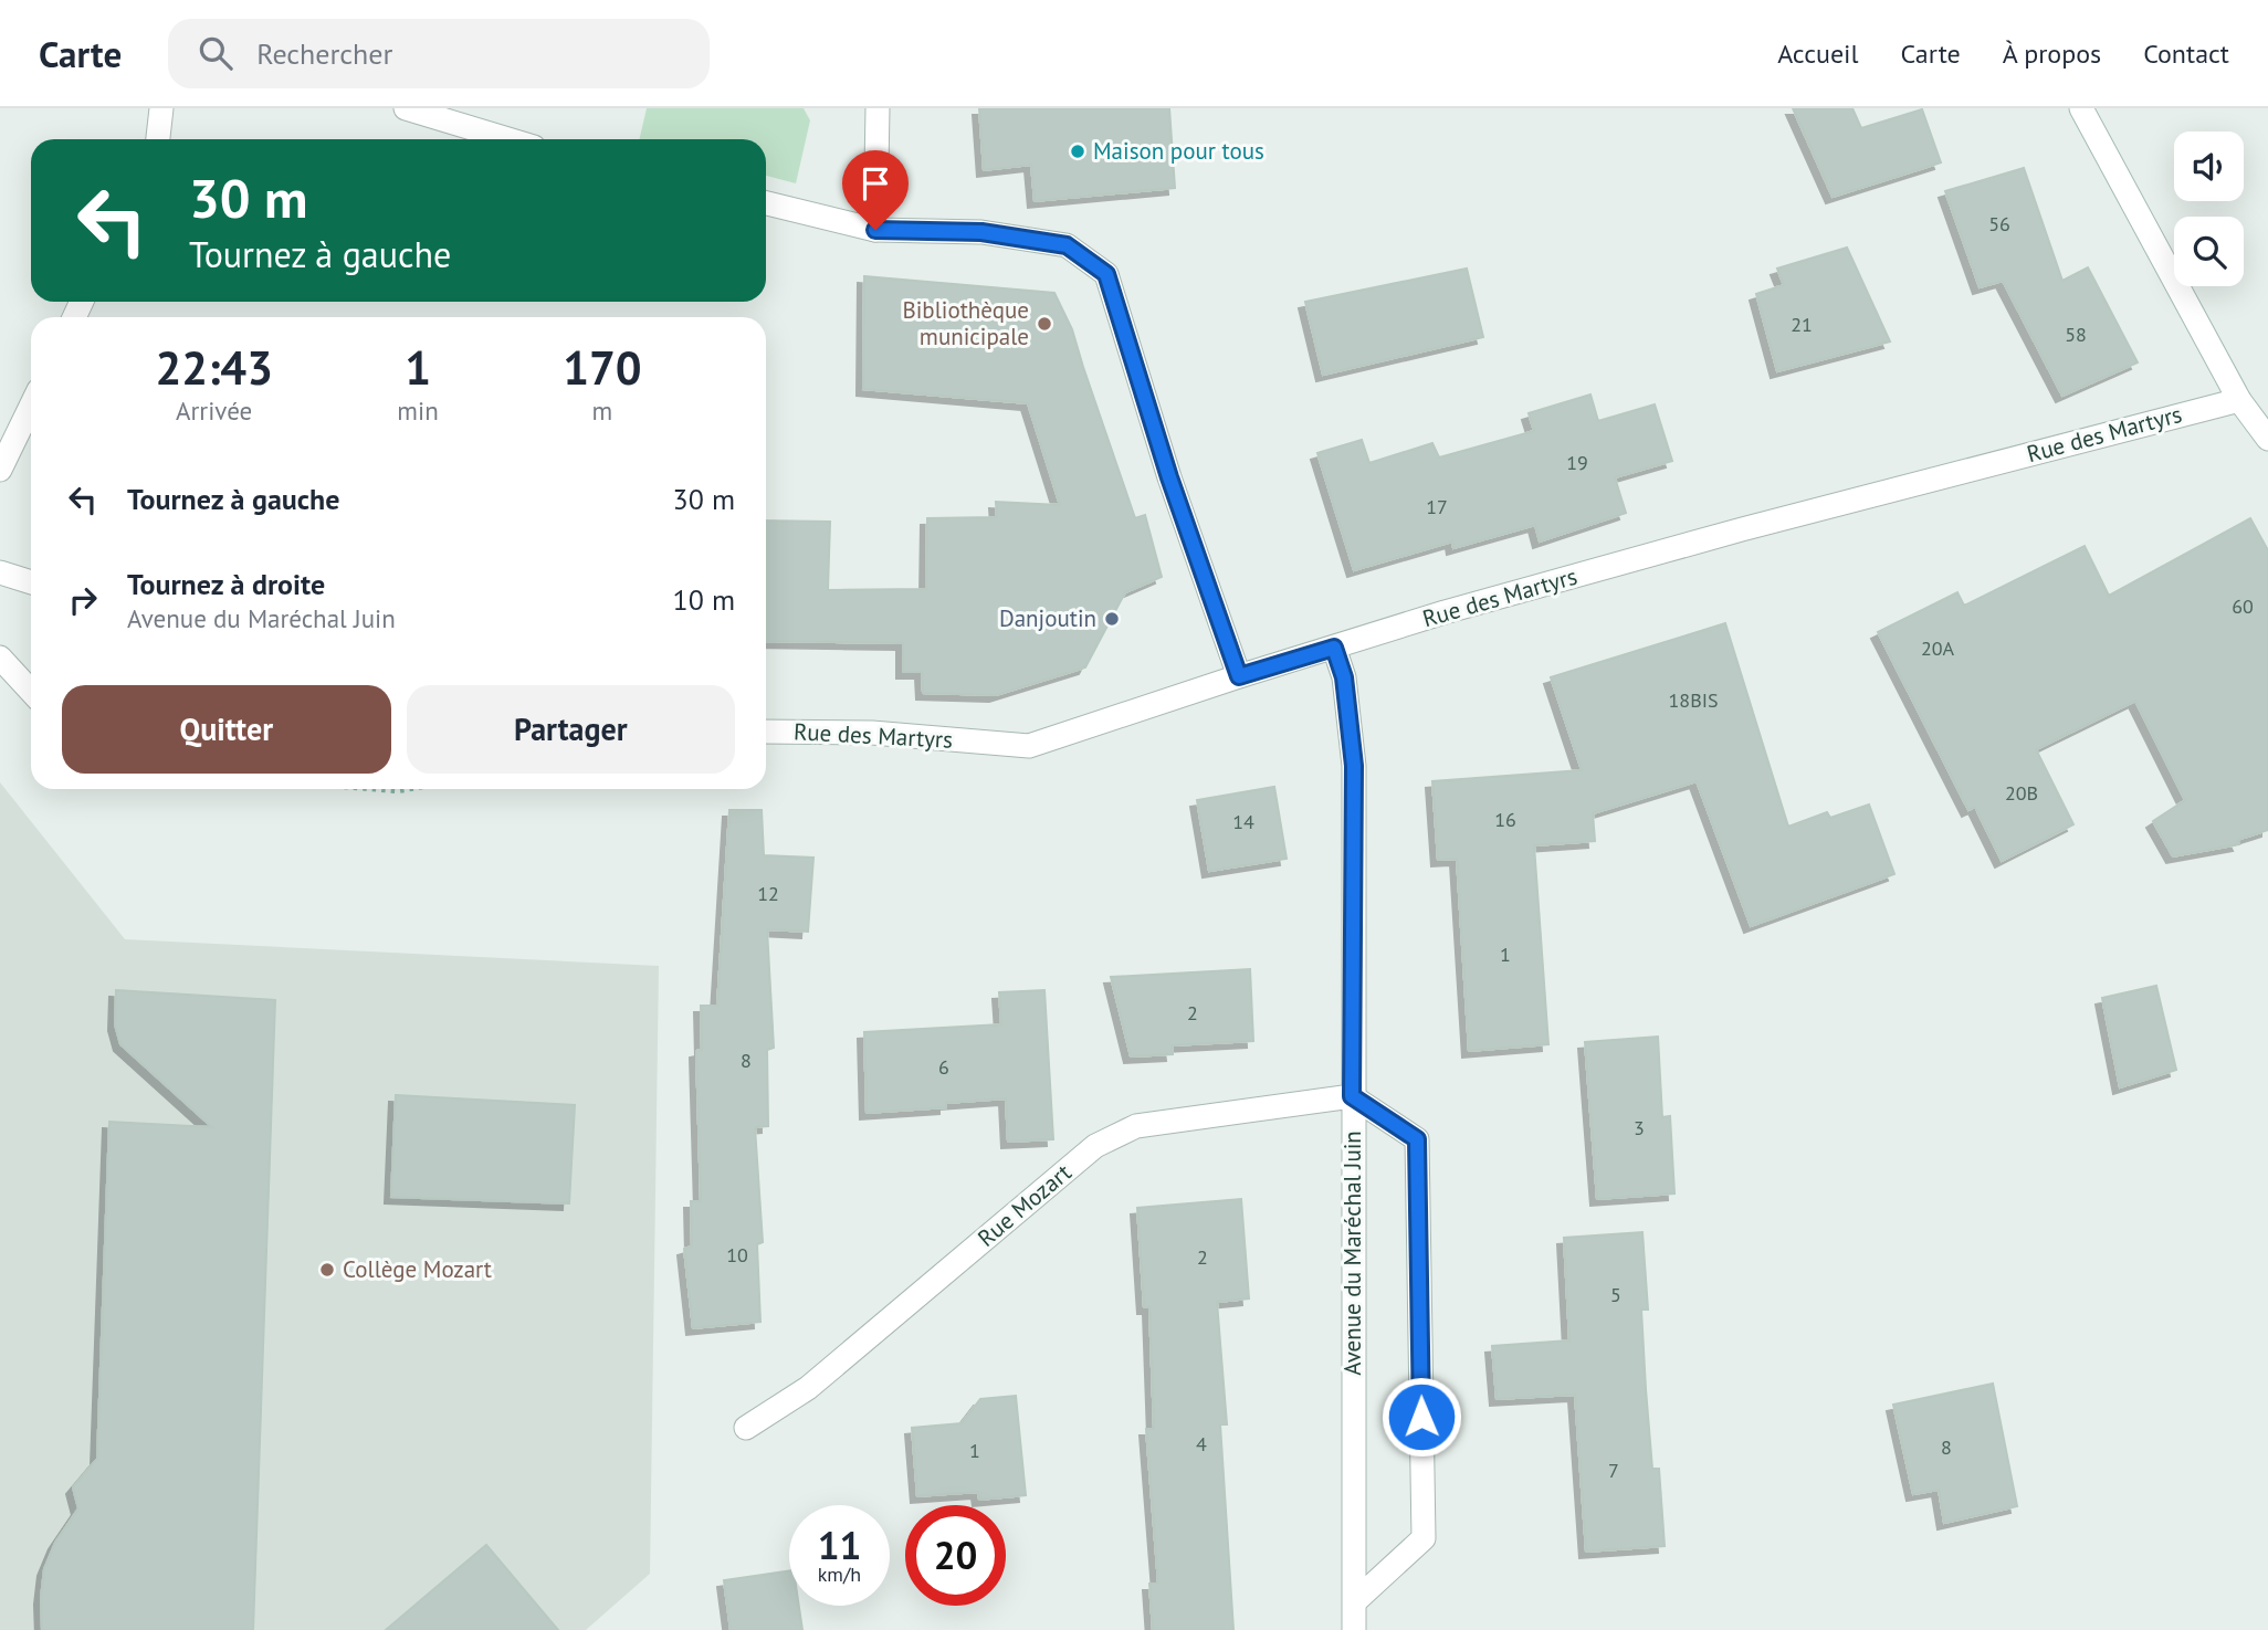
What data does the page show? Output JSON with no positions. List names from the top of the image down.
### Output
{
  "streets": {
    "street": ["Rue des Martyrs", "Rue Mozart", "Avenue du Maréchal Juin"]
  },
  "crossings": [
    ["Rue des Martyrs", "Avenue du Maréchal Juin"],
    ["Rue Mozart", "Avenue du Maréchal Juin"]
  ],
  "places": [
    "Maison pour tous",
    "Bibliothèque municipale",
    "Danjoutin",
    "Collège Mozart"
  ],
  "house_numbers": [
    "56",
    "21",
    "58",
    "19",
    "17",
    "60",
    "20A",
    "18BIS",
    "20B",
    "16",
    "14",
    "12",
    "1",
    "2",
    "8",
    "6",
    "3",
    "10",
    "2",
    "5",
    "4",
    "8",
    "1",
    "7"
  ],
  "page": {
    "header": "Carte",
    "search": "Rechercher",
    "nav": [
      "Accueil",
      "Carte",
      "À propos",
      "Contact"
    ],
    "turn": ["30 m", "Tournez à gauche"],
    "eta": [
      "22:43",
      "Arrivée",
      "1",
      "min",
      "170",
      "m"
    ],
    "list": [
      {
        "name": "Tournez à gauche",
        "value": "30 m"
      },
      {
        "name": "Tournez à droite",
        "note": "Avenue du Maréchal Juin",
        "value": "10 m"
      }
    ],
    "buttons": ["Quitter", "Partager"],
    "speed": "11 km/h",
    "limit": "20"
  }
}
